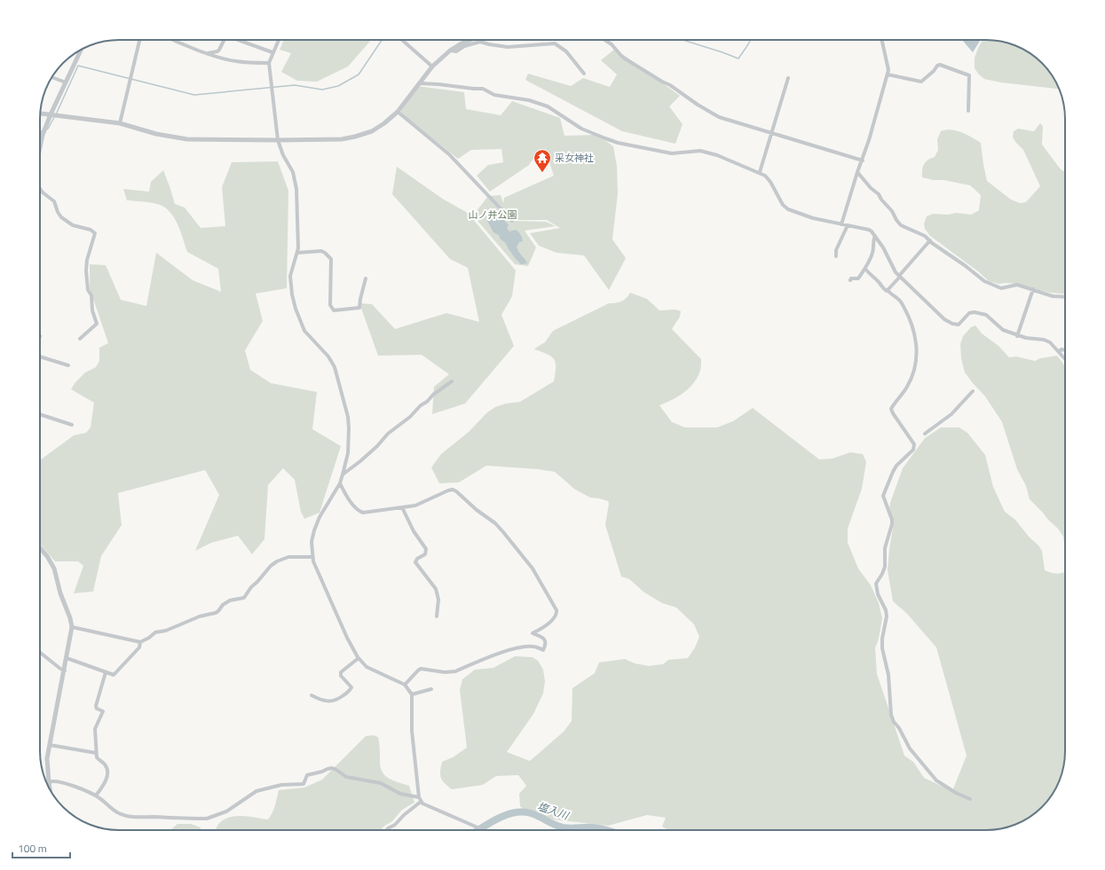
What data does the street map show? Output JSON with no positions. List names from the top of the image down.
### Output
{
  "water": ["塩入川"],
  "parks": ["山ノ井公園"],
  "places": {
    "temple": ["采女神社"]
  },
  "scale_bar": "100 m"
}
